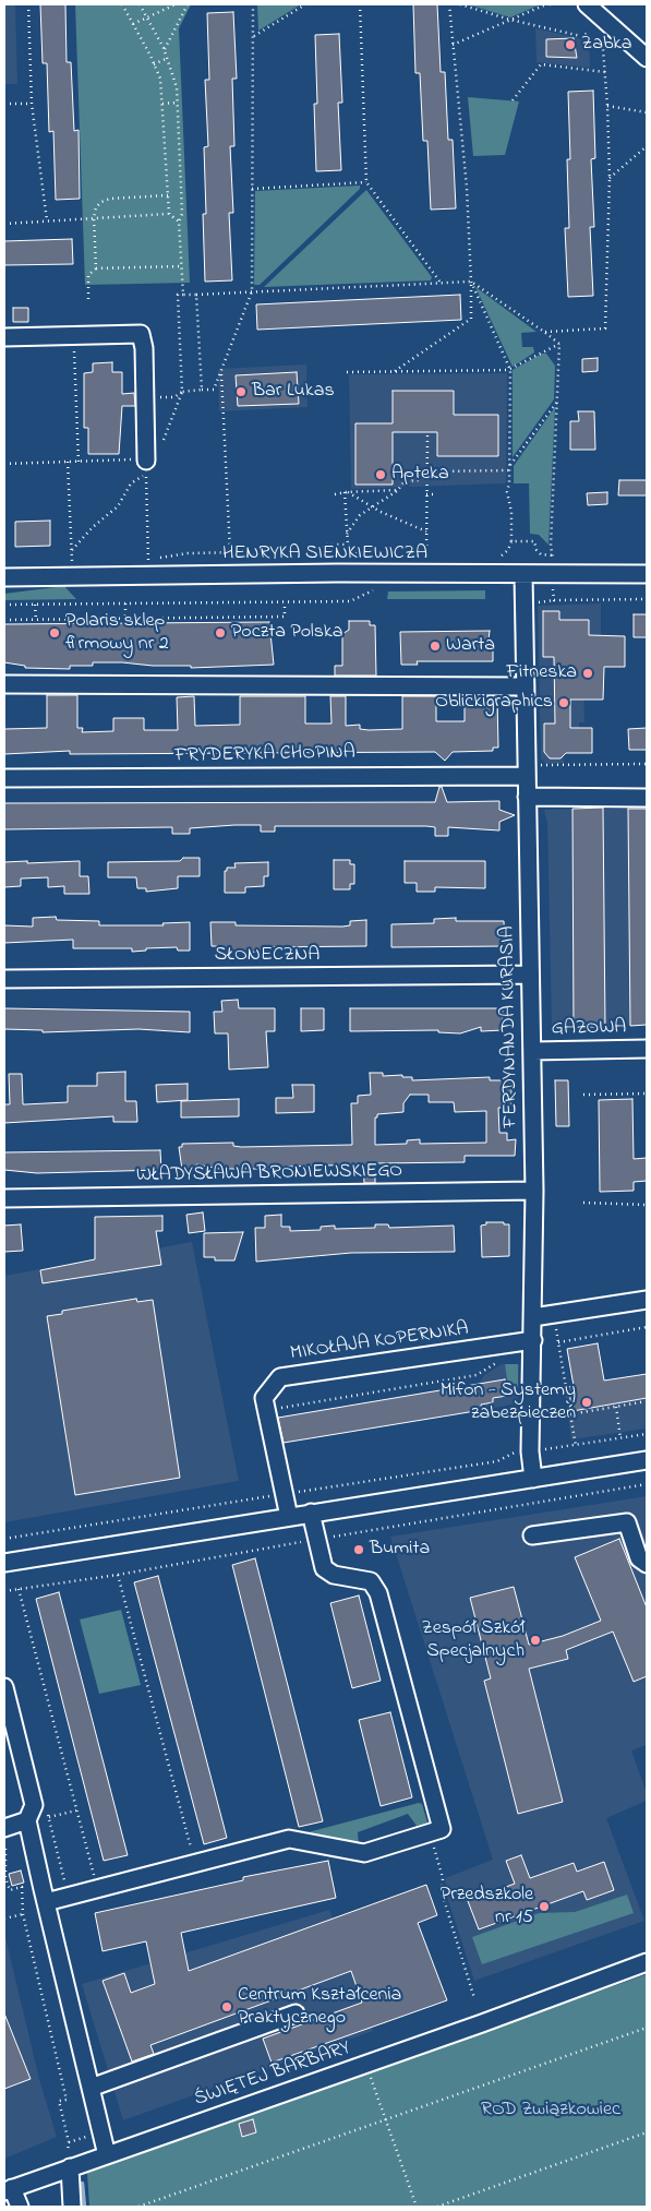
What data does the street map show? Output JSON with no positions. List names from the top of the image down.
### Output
{
  "streets": {
    "street": [
      "HENRYKA SIENKIEWICZA",
      "FRYDERYKA CHOPINA",
      "SŁONECZNA",
      "FERDYNANDA KURASIA",
      "GAZOWA",
      "WŁADYSŁAWA BRONIEWSKIEGO",
      "MIKOŁAJA KOPERNIKA",
      "ŚWIĘTEJ BARBARY"
    ]
  },
  "crossings": [
    ["HENRYKA SIENKIEWICZA", "FERDYNANDA KURASIA"],
    ["FRYDERYKA CHOPINA", "FERDYNANDA KURASIA"],
    ["SŁONECZNA", "FERDYNANDA KURASIA"],
    ["FERDYNANDA KURASIA", "GAZOWA"],
    ["FERDYNANDA KURASIA", "WŁADYSŁAWA BRONIEWSKIEGO"],
    ["FERDYNANDA KURASIA", "MIKOŁAJA KOPERNIKA"]
  ],
  "parks": ["ROD Związkowiec"],
  "places": [
    "Żabka",
    "Bar Lukas",
    "Apteka",
    "Polaris sklep firmowy nr 2",
    "Poczta Polska",
    "Warta",
    "Fitneska",
    "Oblickigraphics",
    "Mifon - Systemy zabezpieczeń",
    "Bumita",
    "Zespół Szkół Specjalnych",
    "Przedszkole nr 15",
    "Centrum Kształcenia Praktycznego"
  ]
}
